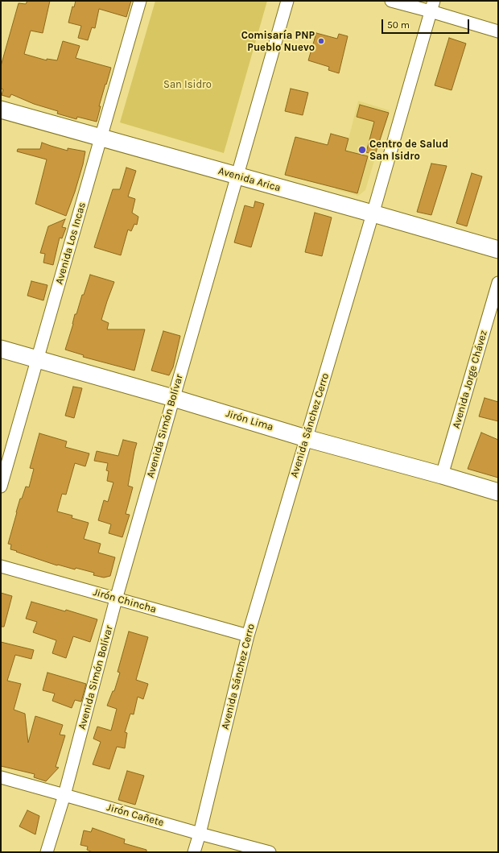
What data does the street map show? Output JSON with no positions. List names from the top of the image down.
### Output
{
  "streets": {
    "street": [
      "Avenida Arica",
      "Avenida Los Incas",
      "Avenida Jorge Chávez",
      "Jirón Lima",
      "Avenida Sánchez Cerro",
      "Avenida Simón Bolívar",
      "Jirón Chincha",
      "Jirón Cañete"
    ]
  },
  "crossings": [
    ["Avenida Arica", "Avenida Los Incas"],
    ["Avenida Arica", "Avenida Sánchez Cerro"],
    ["Avenida Arica", "Avenida Simón Bolívar"],
    ["Avenida Los Incas", "Jirón Lima"],
    ["Avenida Jorge Chávez", "Jirón Lima"],
    ["Jirón Lima", "Avenida Sánchez Cerro"],
    ["Jirón Lima", "Avenida Simón Bolívar"],
    ["Avenida Sánchez Cerro", "Jirón Chincha"],
    ["Avenida Sánchez Cerro", "Jirón Cañete"],
    ["Avenida Simón Bolívar", "Jirón Chincha"],
    ["Avenida Simón Bolívar", "Jirón Cañete"]
  ],
  "parks": ["San Isidro"],
  "places": ["Comisaría PNP Pueblo Nuevo", "Centro de Salud San Isidro"],
  "scale_bar": "50 m"
}
